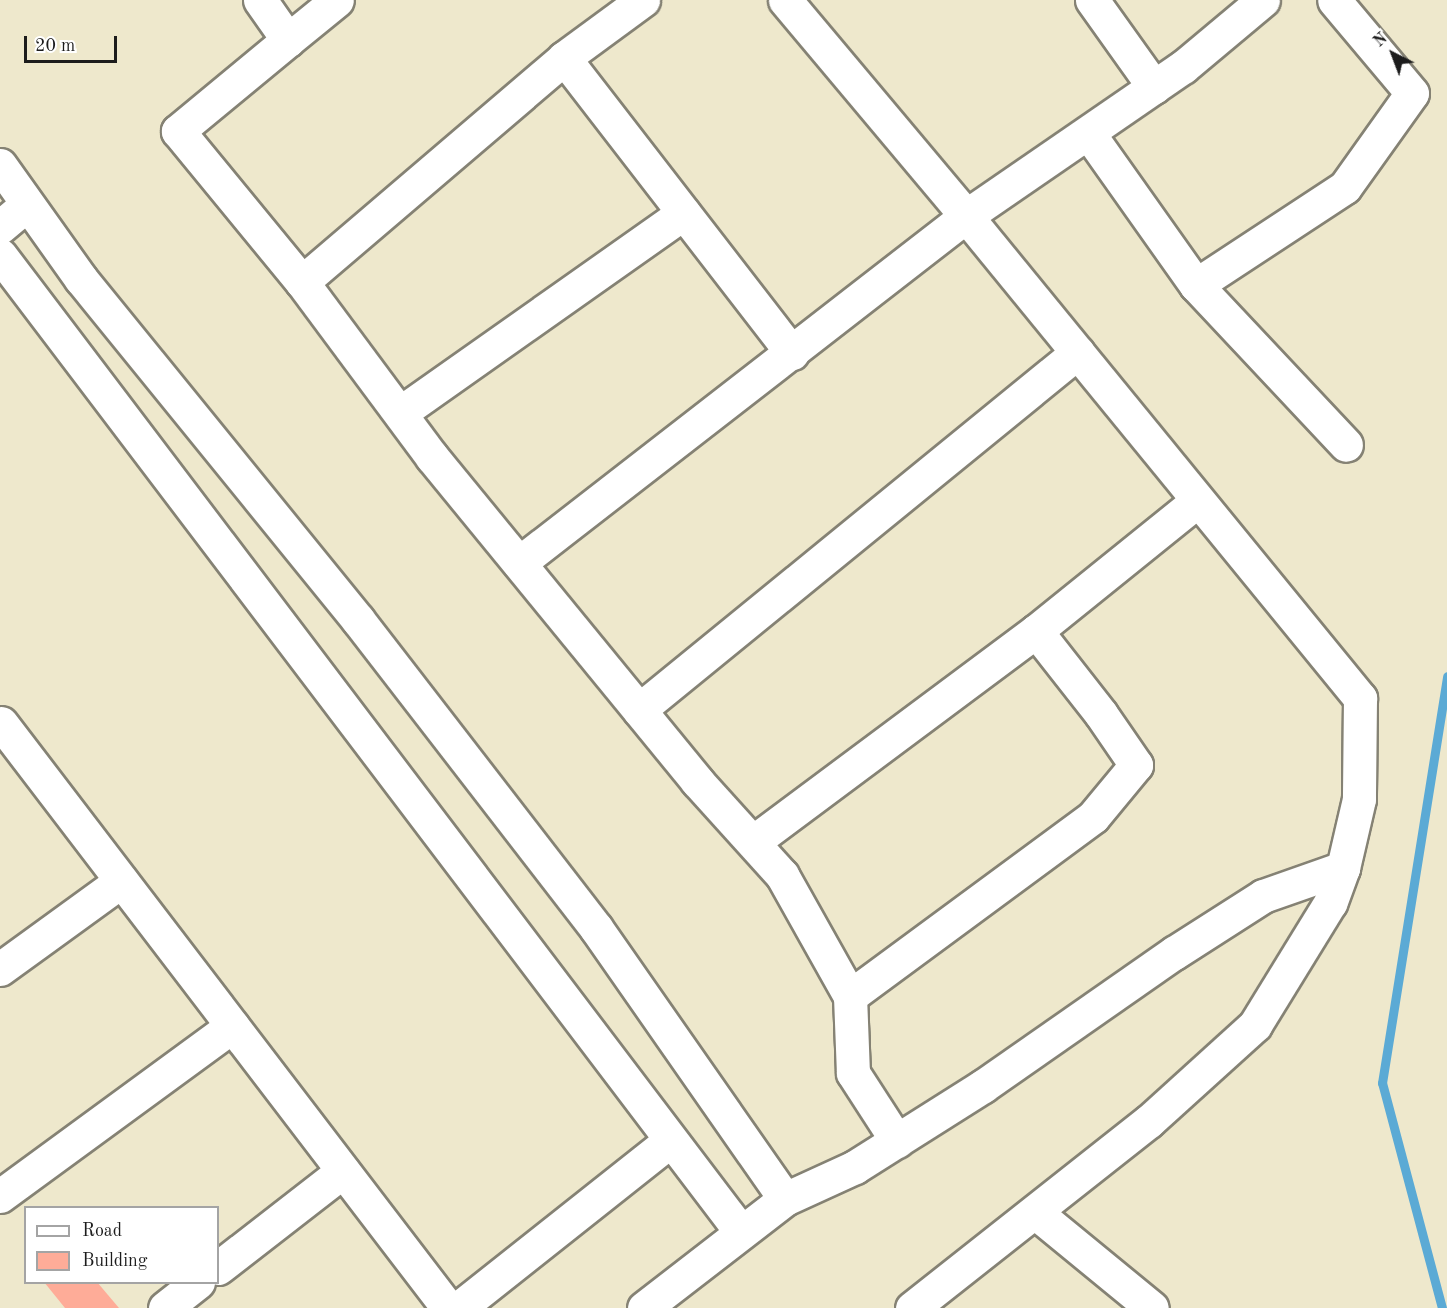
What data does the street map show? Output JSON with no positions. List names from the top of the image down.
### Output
{
  "legend": ["Road", "Building"],
  "scale_bar": "20 m",
  "north": "top left"
}
